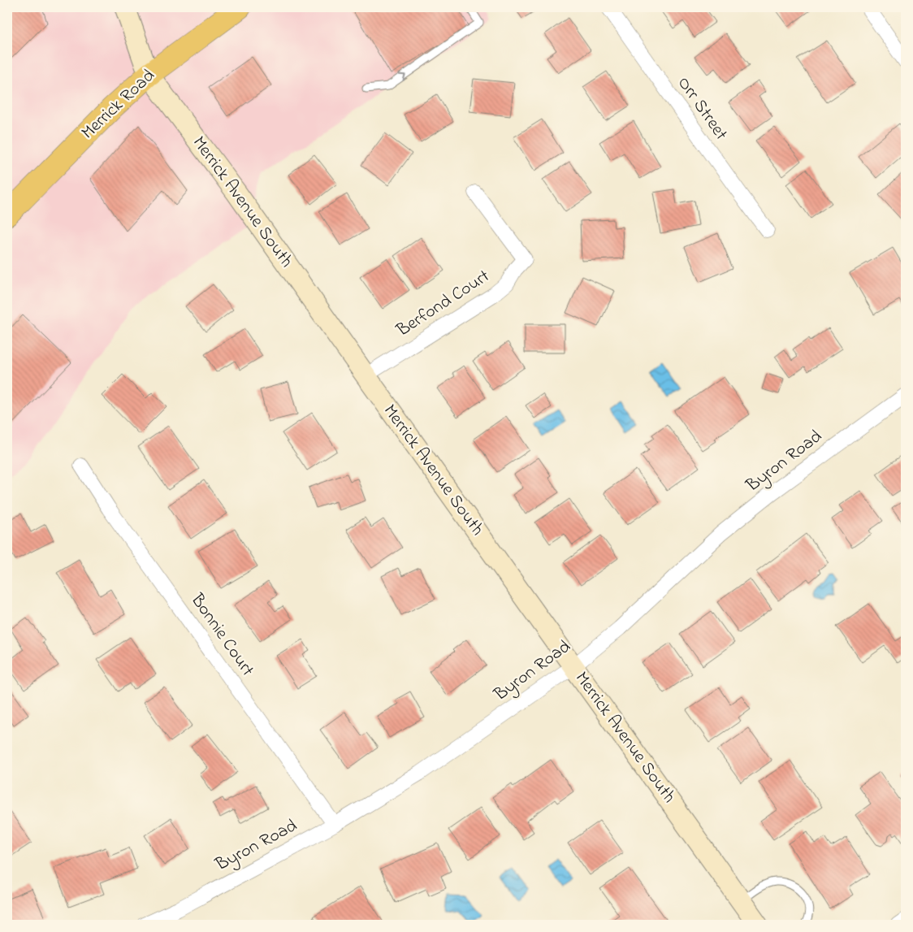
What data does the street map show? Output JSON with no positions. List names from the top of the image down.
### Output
{
  "streets": {
    "main road": ["Merrick Road"],
    "street": [
      "Orr Street",
      "Merrick Avenue South",
      "Berfond Court",
      "Byron Road",
      "Bonnie Court"
    ]
  },
  "crossings": [
    ["Merrick Road", "Merrick Avenue South"],
    ["Merrick Avenue South", "Berfond Court"],
    ["Merrick Avenue South", "Byron Road"],
    ["Byron Road", "Bonnie Court"]
  ]
}
